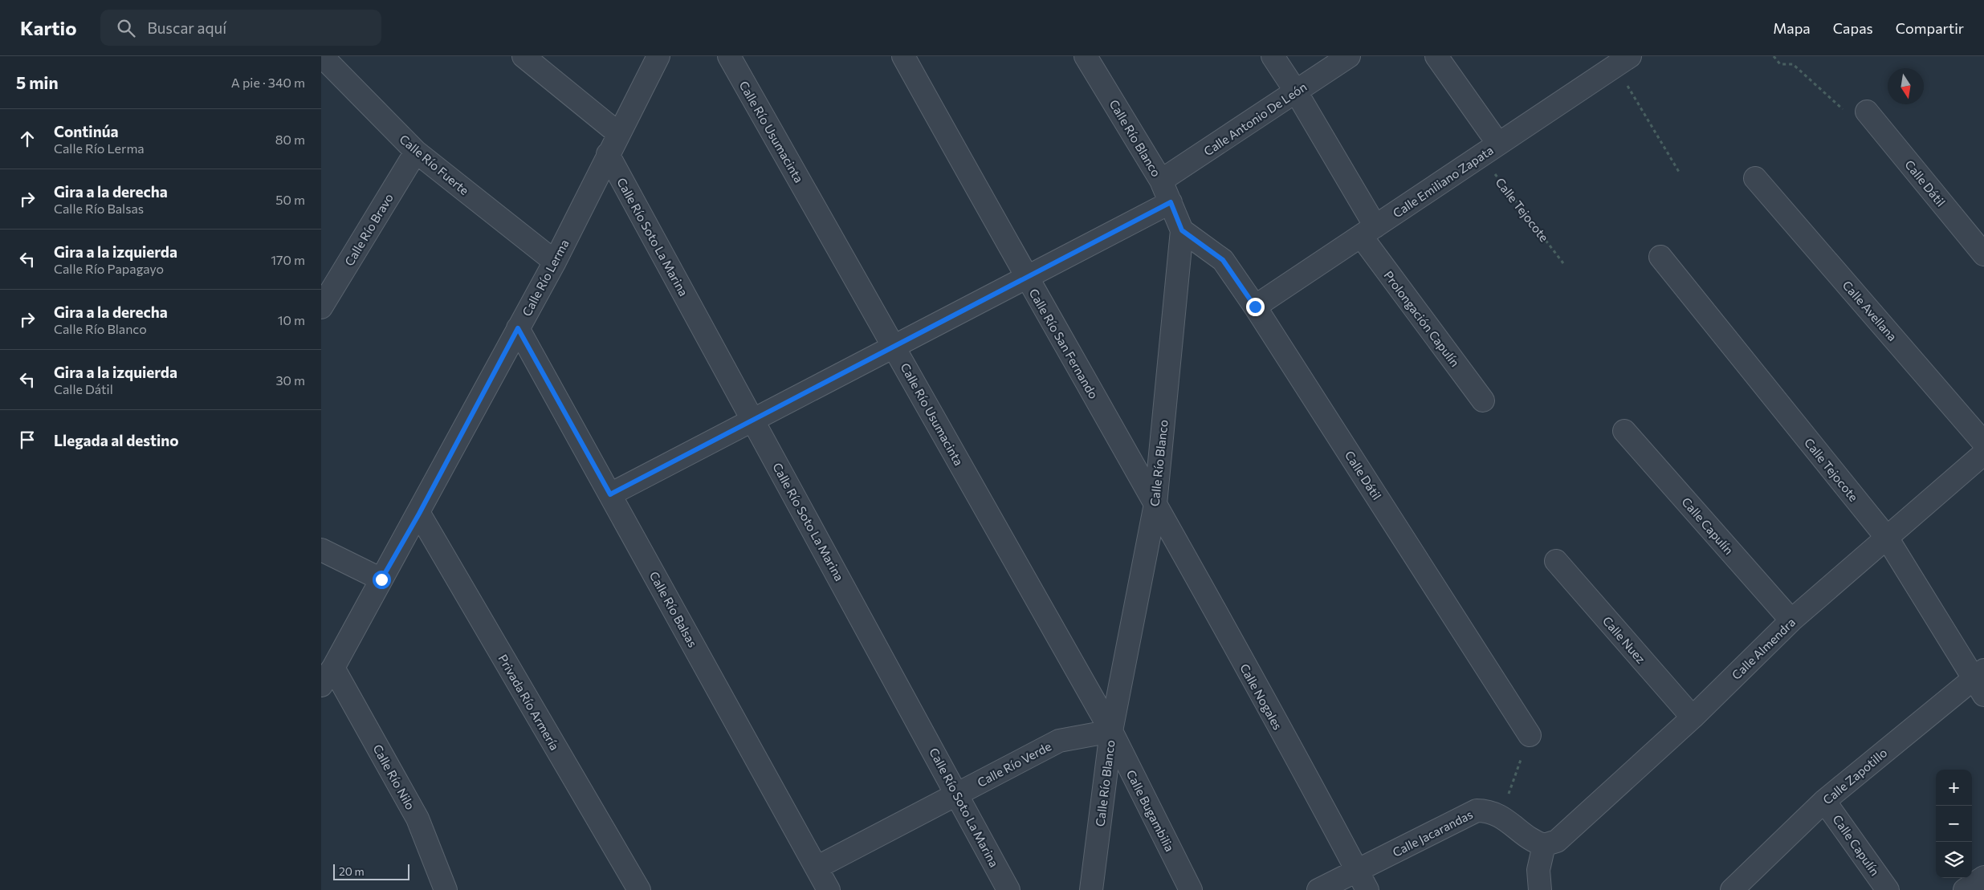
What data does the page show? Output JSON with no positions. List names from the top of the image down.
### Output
{
  "streets": {
    "street": [
      "Calle Antonio De León",
      "Calle Río Usumacinta",
      "Calle Río Blanco",
      "Calle Río Fuerte",
      "Calle Emiliano Zapata",
      "Calle Dátil",
      "Calle Tejocote",
      "Calle Río Bravo",
      "Calle Río Soto La Marina",
      "Calle Río Lerma",
      "Calle Avellana",
      "Prolongación Capulín",
      "Calle Río San Fernando",
      "Calle Capulín",
      "Calle Río Balsas",
      "Calle Nuez",
      "Calle Almendra",
      "Calle Nogales",
      "Privada Río Armería",
      "Calle Río Verde",
      "Calle Zapotillo",
      "Calle Río Nilo",
      "Calle Bugambilia",
      "Calle Jacarandas"
    ]
  },
  "crossings": [
    ["Calle Antonio De León", "Calle Río Blanco"],
    ["Calle Antonio De León", "Prolongación Capulín"],
    ["Calle Río Usumacinta", "Calle Río Blanco"],
    ["Calle Río Usumacinta", "Calle Río Verde"],
    ["Calle Río Usumacinta", "Calle Bugambilia"],
    ["Calle Río Blanco", "Calle Dátil"],
    ["Calle Río Blanco", "Calle Río San Fernando"],
    ["Calle Río Blanco", "Calle Nogales"],
    ["Calle Río Blanco", "Calle Río Verde"],
    ["Calle Río Blanco", "Calle Bugambilia"],
    ["Calle Río Fuerte", "Calle Río Bravo"],
    ["Calle Río Fuerte", "Calle Río Lerma"],
    ["Calle Emiliano Zapata", "Calle Dátil"],
    ["Calle Emiliano Zapata", "Calle Tejocote"],
    ["Calle Emiliano Zapata", "Prolongación Capulín"],
    ["Calle Tejocote", "Calle Almendra"],
    ["Calle Tejocote", "Calle Zapotillo"],
    ["Calle Río Soto La Marina", "Calle Río Lerma"],
    ["Calle Río Soto La Marina", "Calle Río Verde"],
    ["Calle Río Lerma", "Calle Río Balsas"],
    ["Calle Río Lerma", "Privada Río Armería"],
    ["Calle Río Lerma", "Calle Río Nilo"],
    ["Calle Río San Fernando", "Calle Nogales"],
    ["Calle Capulín", "Calle Almendra"],
    ["Calle Capulín", "Calle Zapotillo"],
    ["Calle Río Balsas", "Calle Río Verde"],
    ["Calle Nuez", "Calle Almendra"],
    ["Calle Almendra", "Calle Jacarandas"],
    ["Calle Nogales", "Calle Jacarandas"],
    ["Calle Río Verde", "Calle Bugambilia"]
  ],
  "scale_bar": "20 m",
  "north": "bottom",
  "page": {
    "header": "Kartio",
    "search": "Buscar aquí",
    "nav": ["Mapa", "Capas", "Compartir"],
    "heading": ["5 min", "A pie · 340 m"],
    "list": [
      ["Continúa", "Calle Río Lerma", "80 m"],
      ["Gira a la derecha", "Calle Río Balsas", "50 m"],
      ["Gira a la izquierda", "Calle Río Papagayo", "170 m"],
      ["Gira a la derecha", "Calle Río Blanco", "10 m"],
      ["Gira a la izquierda", "Calle Dátil", "30 m"],
      "Llegada al destino"
    ],
    "map_buttons": ["+", "−"],
    "scale": "20 m"
  }
}
